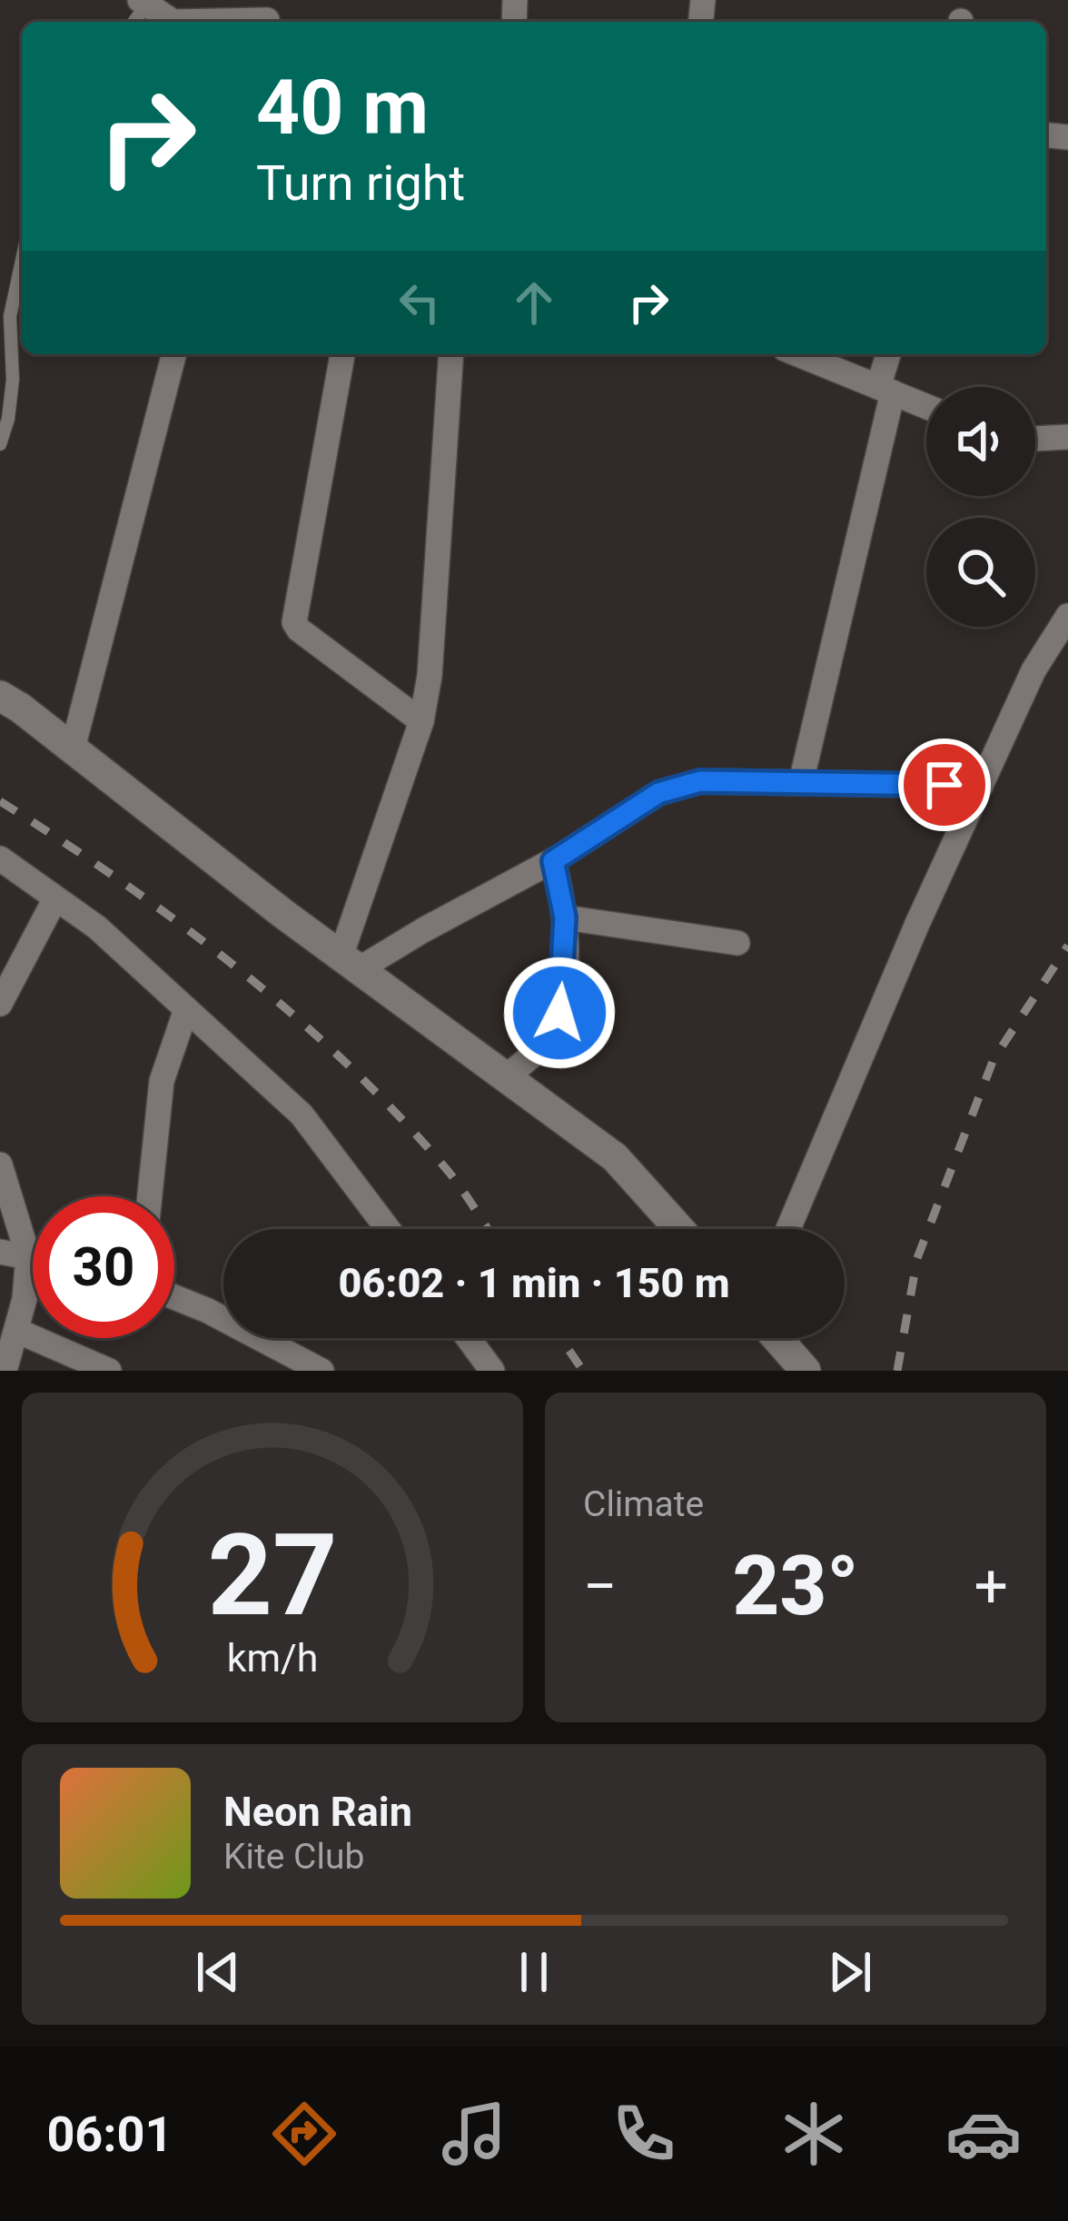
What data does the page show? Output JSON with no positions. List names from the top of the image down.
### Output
{
  "page": {
    "turn": ["40 m", "Turn right"],
    "limit": "30",
    "trip": "06:02 · 1 min · 150 m",
    "tile": "Climate",
    "heat": ["−", "23°", "+"],
    "song": ["Neon Rain", "Kite Club"],
    "tabs": "06:01",
    "gauge": ["27", "km/h"]
  }
}
